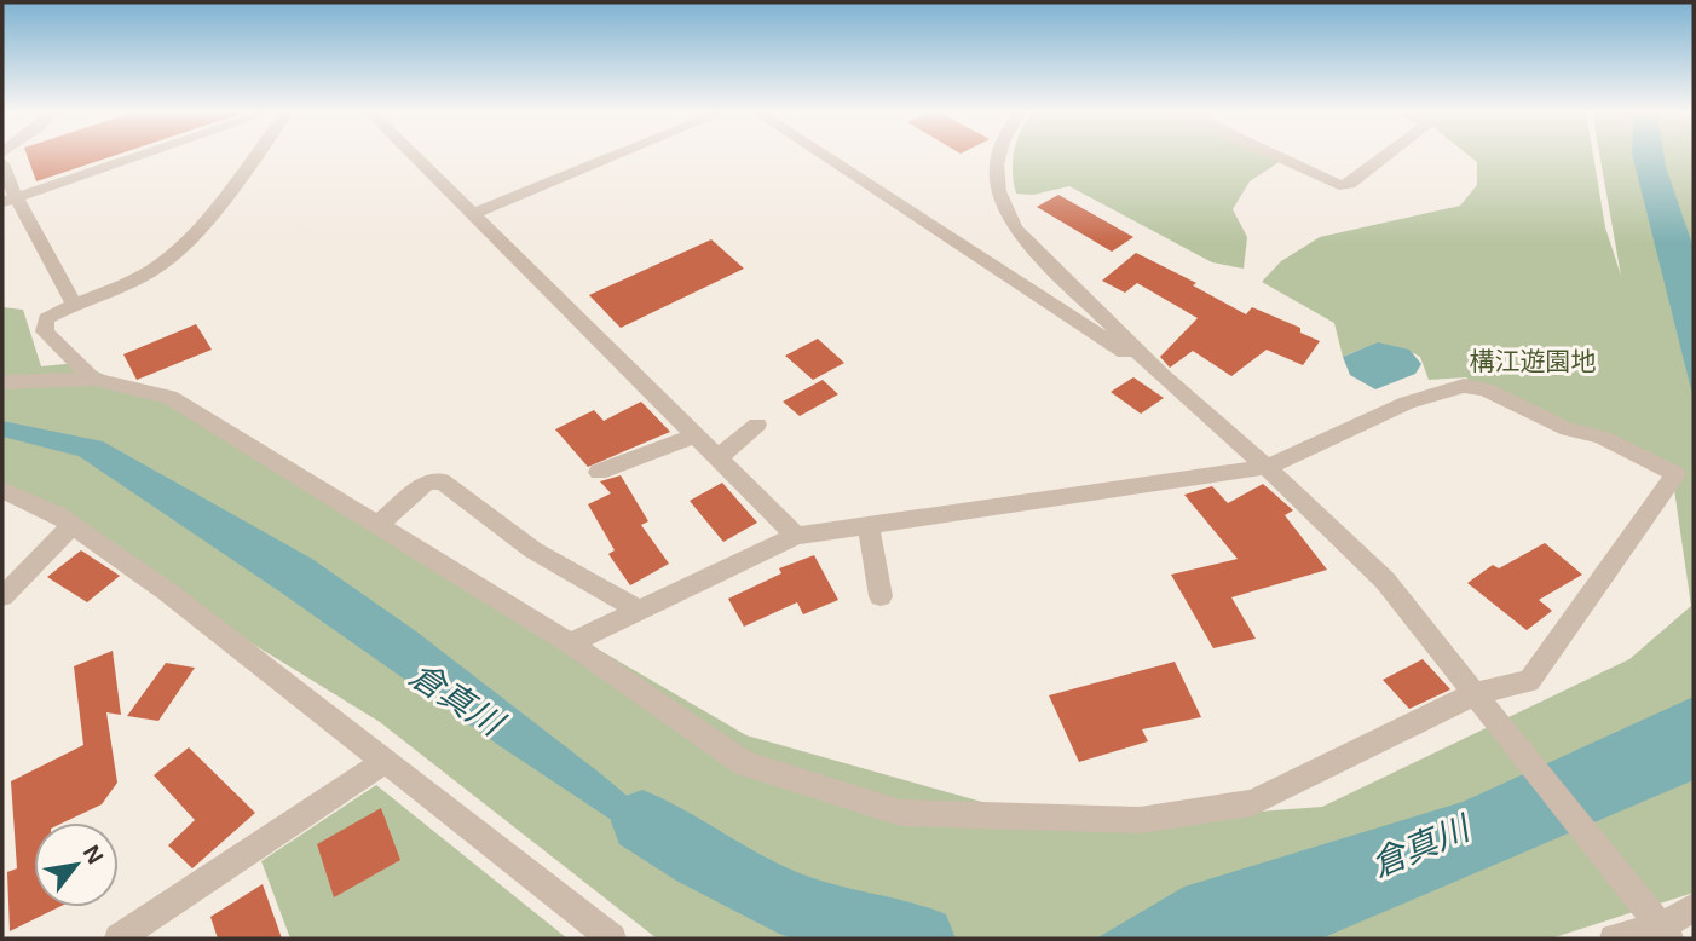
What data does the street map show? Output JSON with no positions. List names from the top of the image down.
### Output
{
  "water": ["倉真川"],
  "parks": ["構江遊園地"],
  "north": "top right"
}
